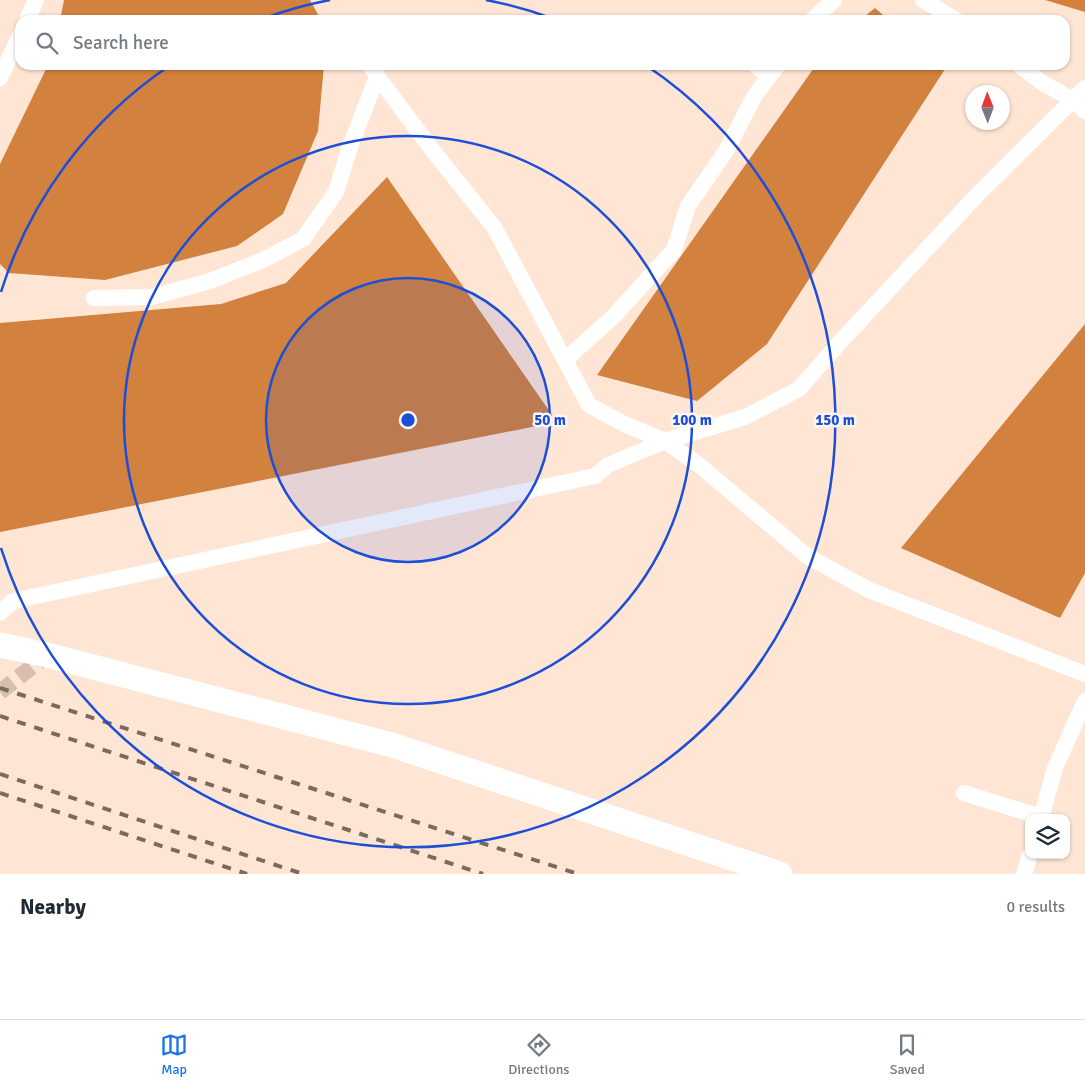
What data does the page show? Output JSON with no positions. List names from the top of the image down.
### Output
{
  "north": "top",
  "page": {
    "search": "Search here",
    "heading": ["Nearby", "0 results"],
    "nav": ["Map", "Directions", "Saved"]
  },
  "rings": ["50 m", "100 m", "150 m"]
}
